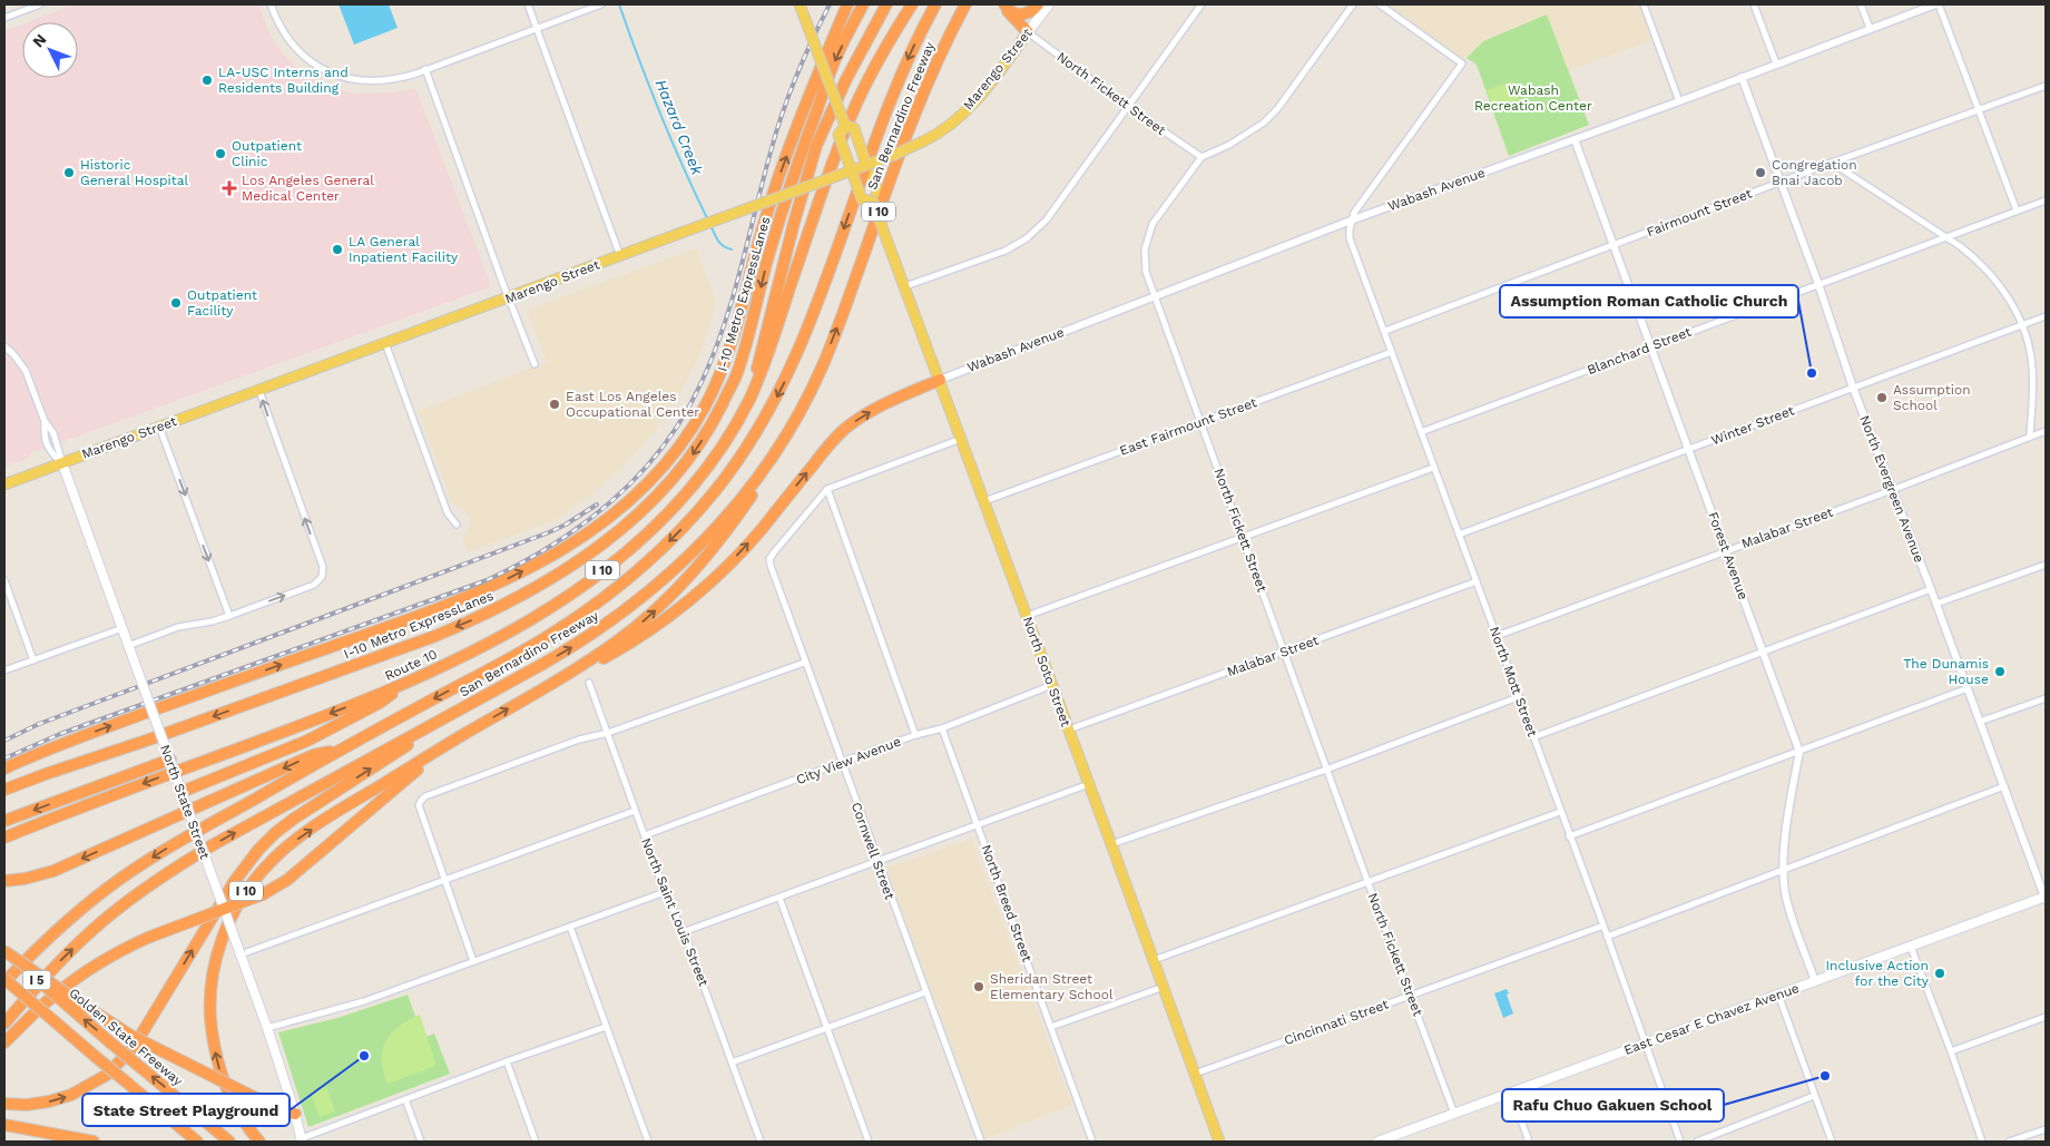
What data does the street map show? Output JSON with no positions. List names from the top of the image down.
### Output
{
  "streets": {
    "highway": [
      "San Bernardino Freeway",
      "I 10",
      "I-10 Metro ExpressLanes",
      "Route 10",
      "I 5",
      "Golden State Freeway"
    ],
    "main road": [
      "Marengo Street",
      "North Soto Street",
      "North State Street",
      "East Cesar E Chavez Avenue"
    ],
    "street": [
      "North Fickett Street",
      "Wabash Avenue",
      "Fairmount Street",
      "Blanchard Street",
      "Winter Street",
      "East Fairmount Street",
      "North Evergreen Avenue",
      "Malabar Street",
      "Forest Avenue",
      "North Mott Street",
      "City View Avenue",
      "Cornwell Street",
      "North Breed Street",
      "North Saint Louis Street",
      "Cincinnati Street"
    ]
  },
  "crossings": [
    ["Marengo Street", "North Fickett Street"],
    ["Marengo Street", "North Soto Street"],
    ["Marengo Street", "North State Street"],
    ["North Fickett Street", "Wabash Avenue"],
    ["North Fickett Street", "East Fairmount Street"],
    ["North Fickett Street", "Malabar Street"],
    ["North Fickett Street", "East Cesar E Chavez Avenue"],
    ["North Fickett Street", "Cincinnati Street"],
    ["San Bernardino Freeway", "I 10"],
    ["San Bernardino Freeway", "I 5"],
    ["Wabash Avenue", "North Evergreen Avenue"],
    ["Wabash Avenue", "Forest Avenue"],
    ["Wabash Avenue", "North Soto Street"],
    ["Wabash Avenue", "North Mott Street"],
    ["I 10", "Route 10"],
    ["Fairmount Street", "North Evergreen Avenue"],
    ["Fairmount Street", "Forest Avenue"],
    ["Fairmount Street", "North Mott Street"],
    ["Blanchard Street", "North Evergreen Avenue"],
    ["Blanchard Street", "Forest Avenue"],
    ["Blanchard Street", "North Mott Street"],
    ["Winter Street", "North Evergreen Avenue"],
    ["Winter Street", "Forest Avenue"],
    ["Winter Street", "North Mott Street"],
    ["East Fairmount Street", "North Soto Street"],
    ["East Fairmount Street", "North Mott Street"],
    ["North Evergreen Avenue", "Malabar Street"],
    ["North Evergreen Avenue", "East Cesar E Chavez Avenue"],
    ["Malabar Street", "Forest Avenue"],
    ["Malabar Street", "North Soto Street"],
    ["Malabar Street", "North Mott Street"],
    ["North Soto Street", "City View Avenue"],
    ["North Soto Street", "Cincinnati Street"],
    ["North Mott Street", "East Cesar E Chavez Avenue"],
    ["North Mott Street", "Cincinnati Street"],
    ["City View Avenue", "Cornwell Street"],
    ["City View Avenue", "North Breed Street"],
    ["City View Avenue", "North Saint Louis Street"]
  ],
  "water": ["Hazard Creek"],
  "parks": ["Wabash Recreation Center"],
  "places": {
    "other": [
      "LA-USC Interns and Residents Building",
      "Outpatient Clinic",
      "Historic General Hospital",
      "Congregation Bnai Jacob",
      "LA General Inpatient Facility",
      "Outpatient Facility",
      "Assumption Roman Catholic Church",
      "Assumption School",
      "East Los Angeles Occupational Center",
      "The Dunamis House",
      "Inclusive Action for the City",
      "Sheridan Street Elementary School",
      "State Street Playground",
      "Rafu Chuo Gakuen School"
    ],
    "health": ["Los Angeles General Medical Center"]
  },
  "north": "top left"
}
